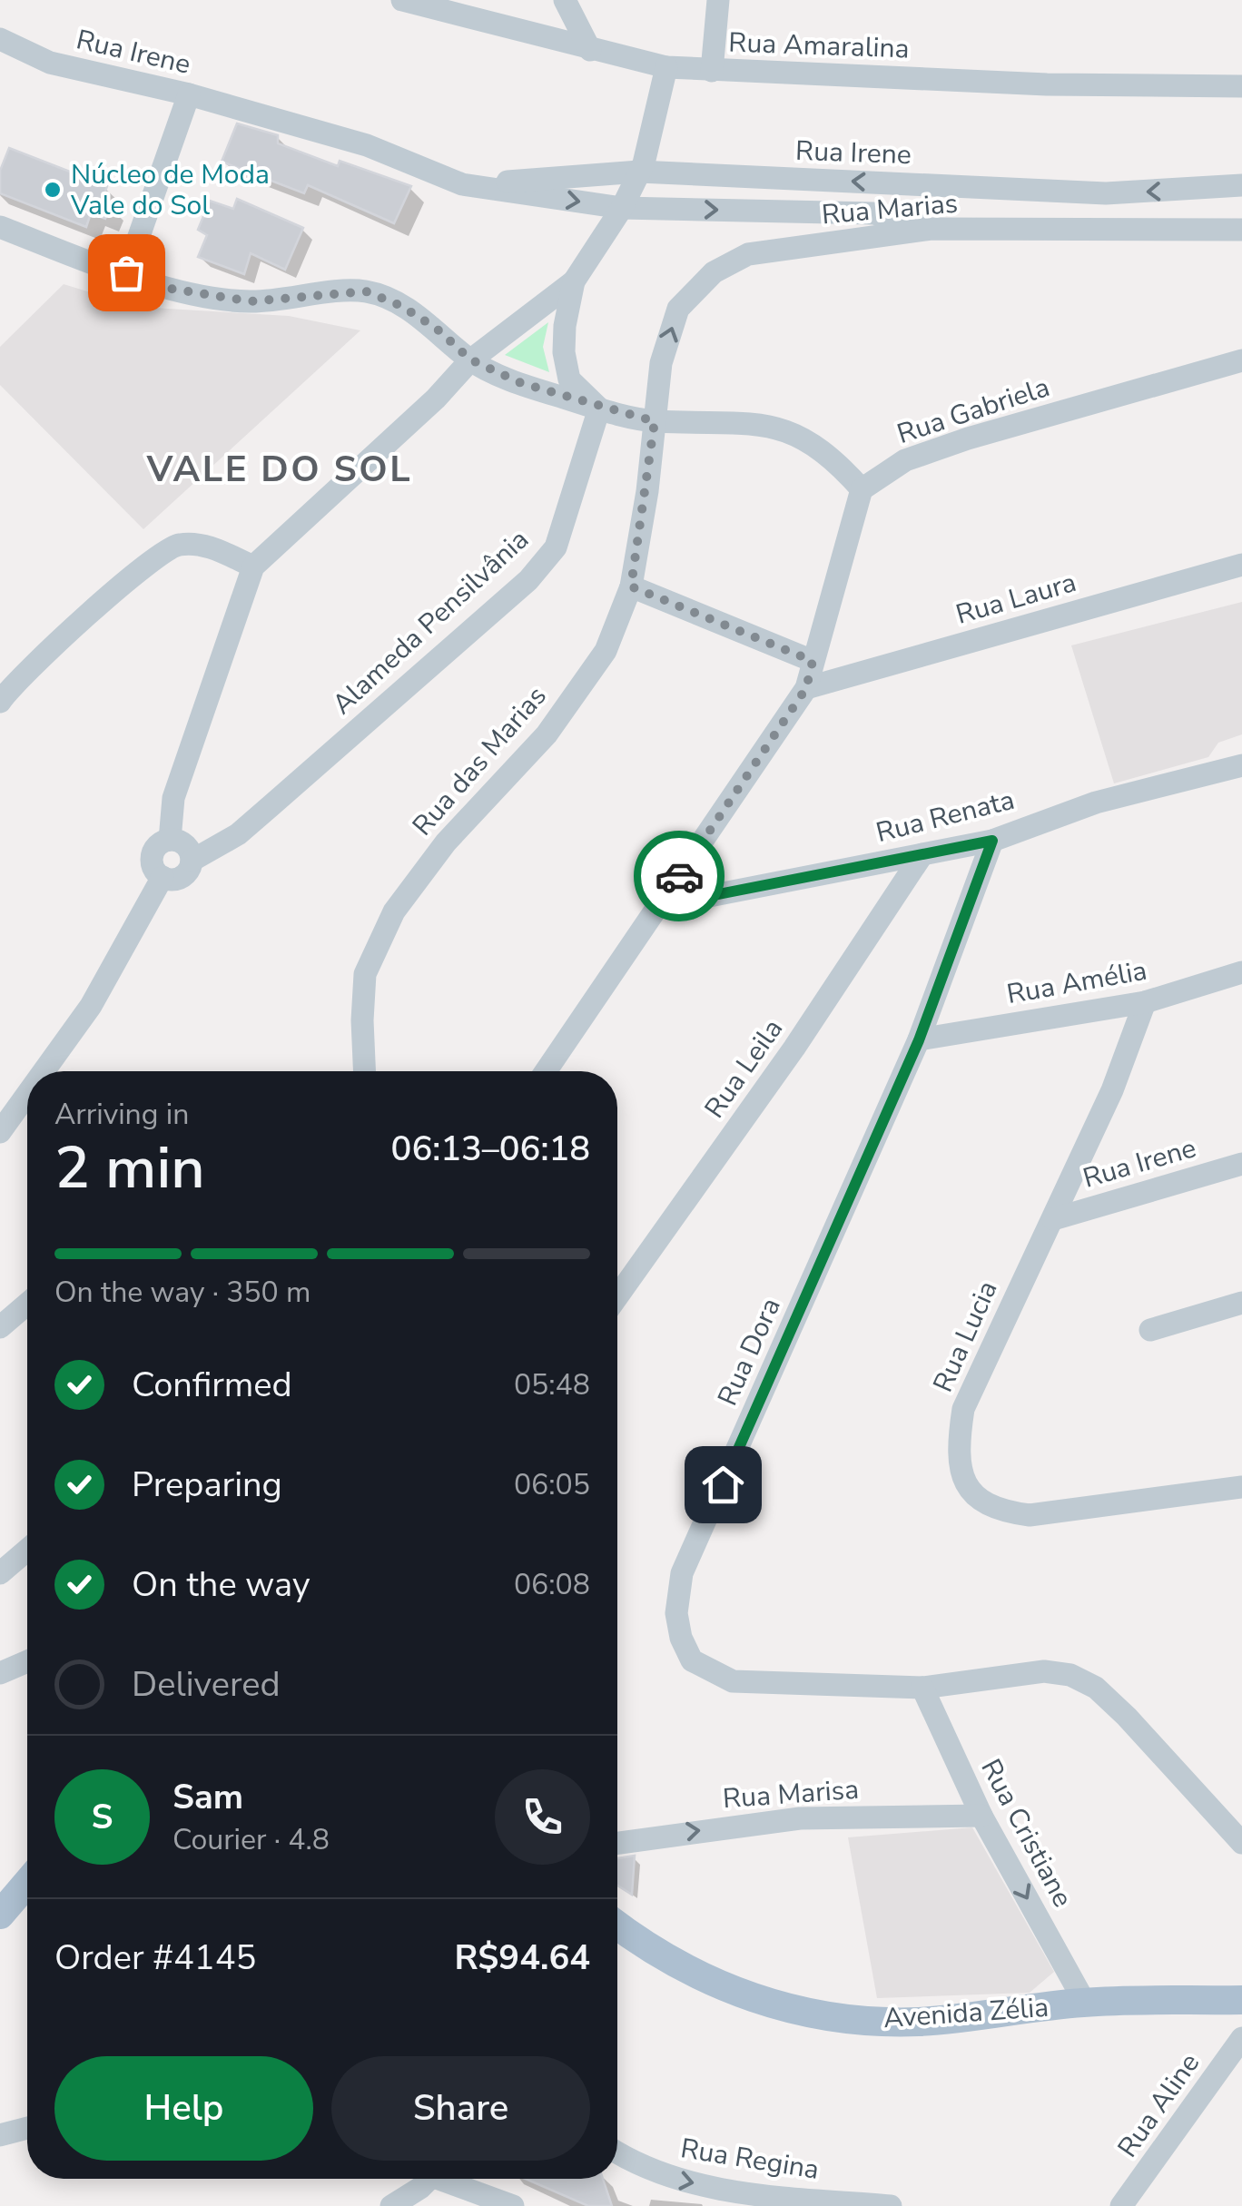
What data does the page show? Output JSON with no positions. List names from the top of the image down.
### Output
{
  "streets": {
    "main road": ["Avenida Zélia"],
    "street": [
      "Rua Amaralina",
      "Rua Irene",
      "Rua Marias",
      "Rua Gabriela",
      "Rua Laura",
      "Alameda Pensilvânia",
      "Rua das Marias",
      "Rua Renata",
      "Rua Amélia",
      "Rua Leila",
      "Rua Lucia",
      "Rua Dora",
      "Rua Marisa",
      "Rua Cristiane",
      "Rua Aline",
      "Rua Regina"
    ]
  },
  "crossings": [
    ["Rua Irene", "Rua Marias"],
    ["Rua Irene", "Rua Lucia"],
    ["Rua Marias", "Rua das Marias"],
    ["Rua Renata", "Rua Leila"],
    ["Rua Renata", "Rua Dora"],
    ["Rua Amélia", "Rua Lucia"],
    ["Rua Amélia", "Rua Dora"],
    ["Rua Dora", "Rua Cristiane"],
    ["Rua Marisa", "Rua Cristiane"],
    ["Rua Cristiane", "Avenida Zélia"]
  ],
  "one_way": ["Rua Marisa", "Rua Cristiane", "Rua Regina"],
  "districts": ["VALE DO SOL"],
  "places": ["Núcleo de Moda Vale do Sol"],
  "page": {
    "heading": ["2 min", "Arriving in", "06:13–06:18"],
    "panel": [
      "Sam",
      "Courier · 4.8",
      "Order #4145",
      "R$94.64"
    ],
    "bar": "On the way · 350 m",
    "list": [
      ["Confirmed", "05:48"],
      ["Preparing", "06:05"],
      ["On the way", "06:08"],
      "Delivered"
    ],
    "round": "S",
    "buttons": ["Help", "Share"]
  }
}
